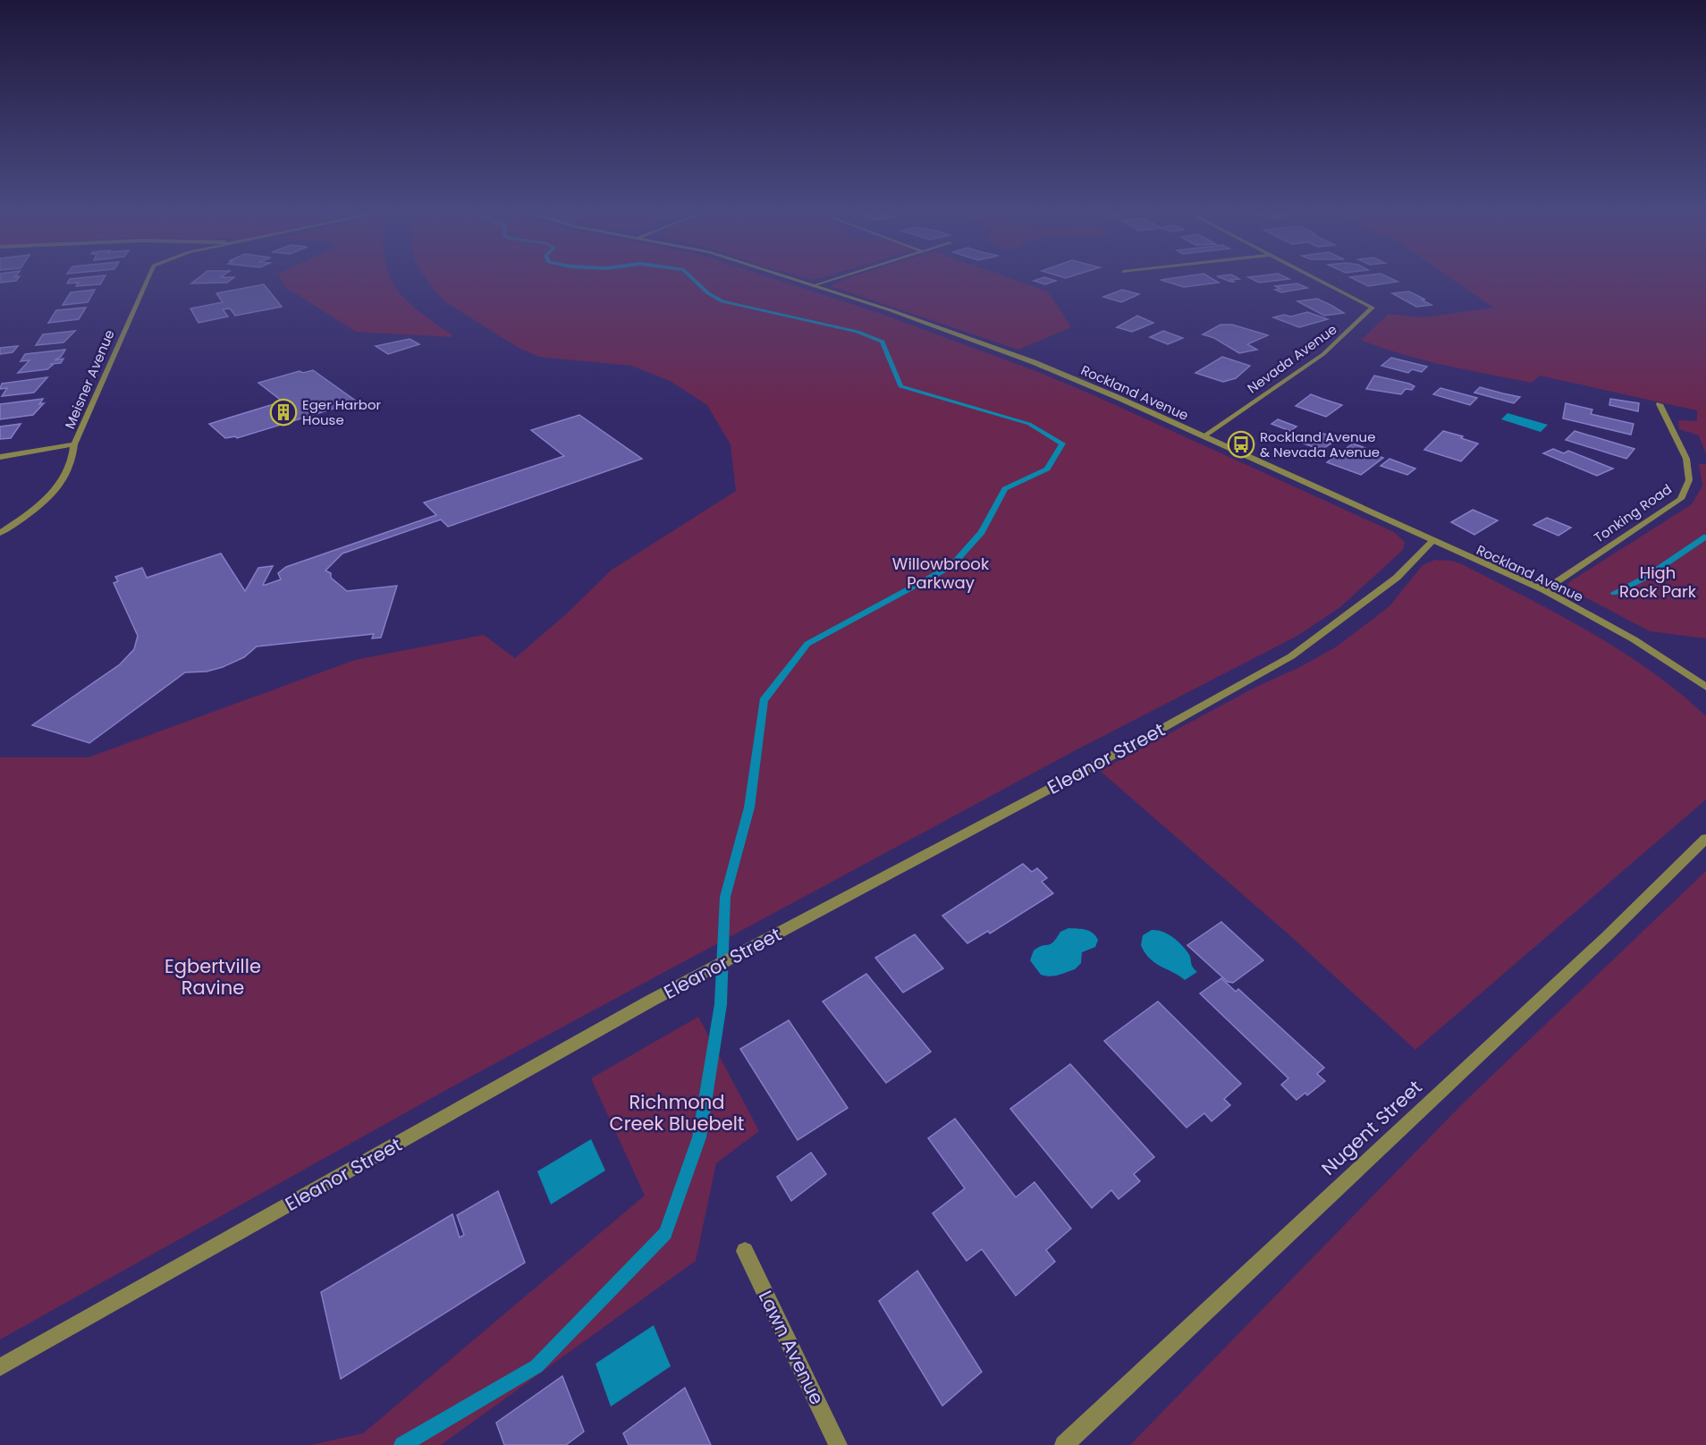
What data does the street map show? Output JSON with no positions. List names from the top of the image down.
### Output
{
  "streets": {
    "street": [
      "Nevada Avenue",
      "Meisner Avenue",
      "Rockland Avenue",
      "Tonking Road",
      "Eleanor Street",
      "Nugent Street",
      "Lawn Avenue"
    ]
  },
  "crossings": [
    ["Nevada Avenue", "Rockland Avenue"],
    ["Rockland Avenue", "Tonking Road"],
    ["Rockland Avenue", "Eleanor Street"]
  ],
  "parks": [
    "Willowbrook Parkway",
    "High Rock Park",
    "Egbertville Ravine",
    "Richmond Creek Bluebelt"
  ],
  "places": {
    "building": ["Eger Harbor House"],
    "bus stop": ["Rockland Avenue & Nevada Avenue"]
  }
}
